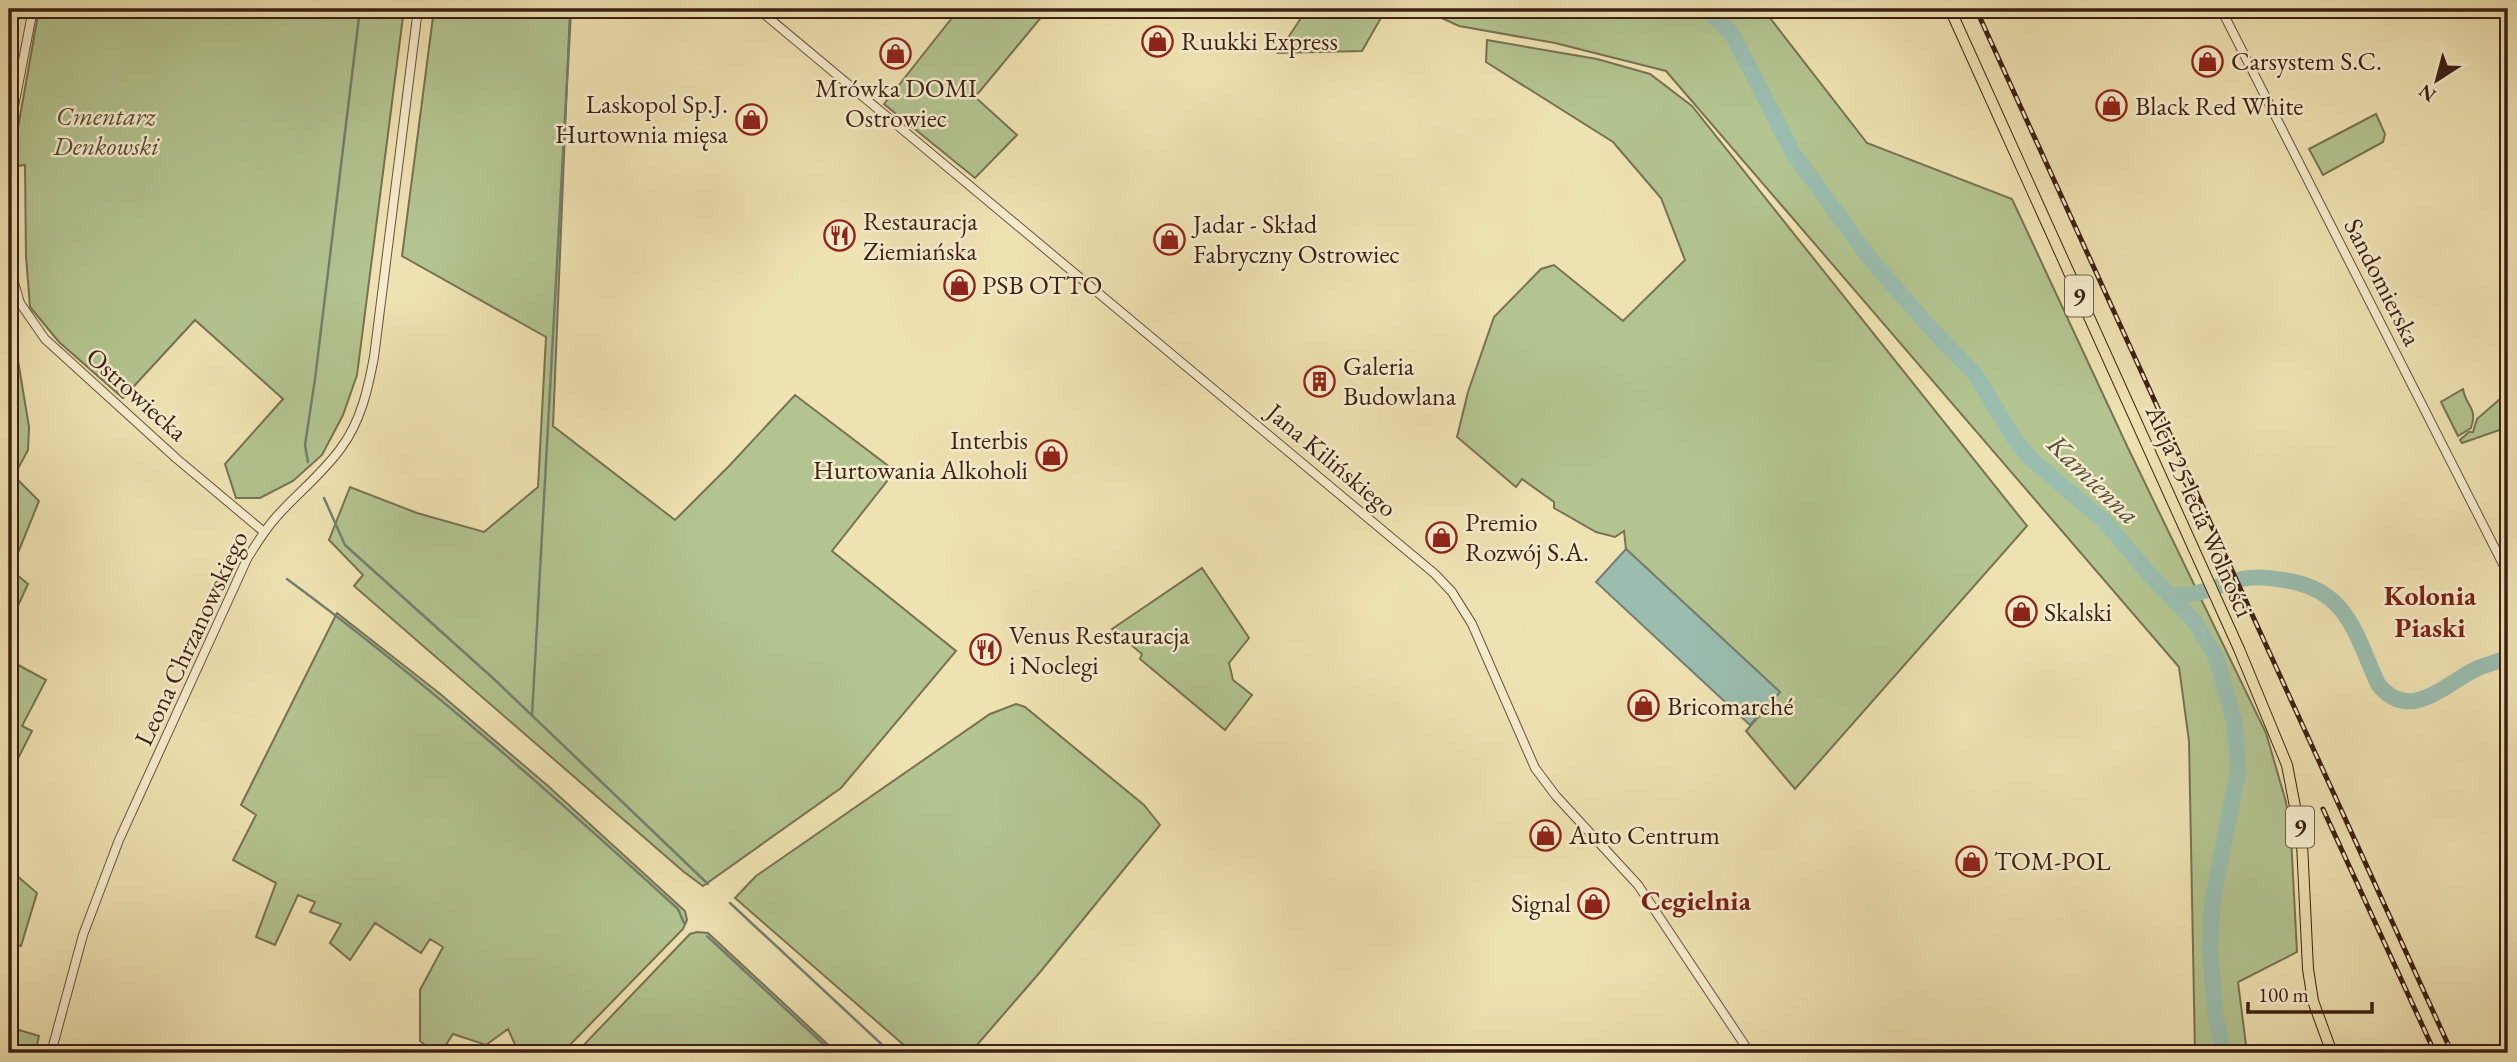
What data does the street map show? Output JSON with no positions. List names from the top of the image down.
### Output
{
  "streets": {
    "main road": ["9", "Aleja 25-lecia Wolności"],
    "street": [
      "Sandomierska",
      "Ostrowiecka",
      "Jana Kilińskiego",
      "Leona Chrzanowskiego"
    ]
  },
  "crossings": [
    ["Ostrowiecka", "Leona Chrzanowskiego"]
  ],
  "districts": ["Kolonia Piaski", "Cegielnia"],
  "water": ["Kamienna"],
  "parks": ["Cmentarz Denkowski"],
  "places": {
    "shop": [
      "Ruukki Express",
      "Mrówka DOMI Ostrowiec",
      "Carsystem S.C.",
      "Black Red White",
      "Laskopol Sp.J. Hurtownia mięsa",
      "Jadar - Skład Fabryczny Ostrowiec",
      "PSB OTTO",
      "Interbis Hurtowania Alkoholi",
      "Premio Rozwój S.A.",
      "Skalski",
      "Bricomarché",
      "Auto Centrum",
      "TOM-POL",
      "Signal"
    ],
    "restaurant": ["Restauracja Ziemiańska", "Venus Restauracja i Noclegi"],
    "building": ["Galeria Budowlana"]
  },
  "scale_bar": "100 m",
  "north": "bottom left"
}
